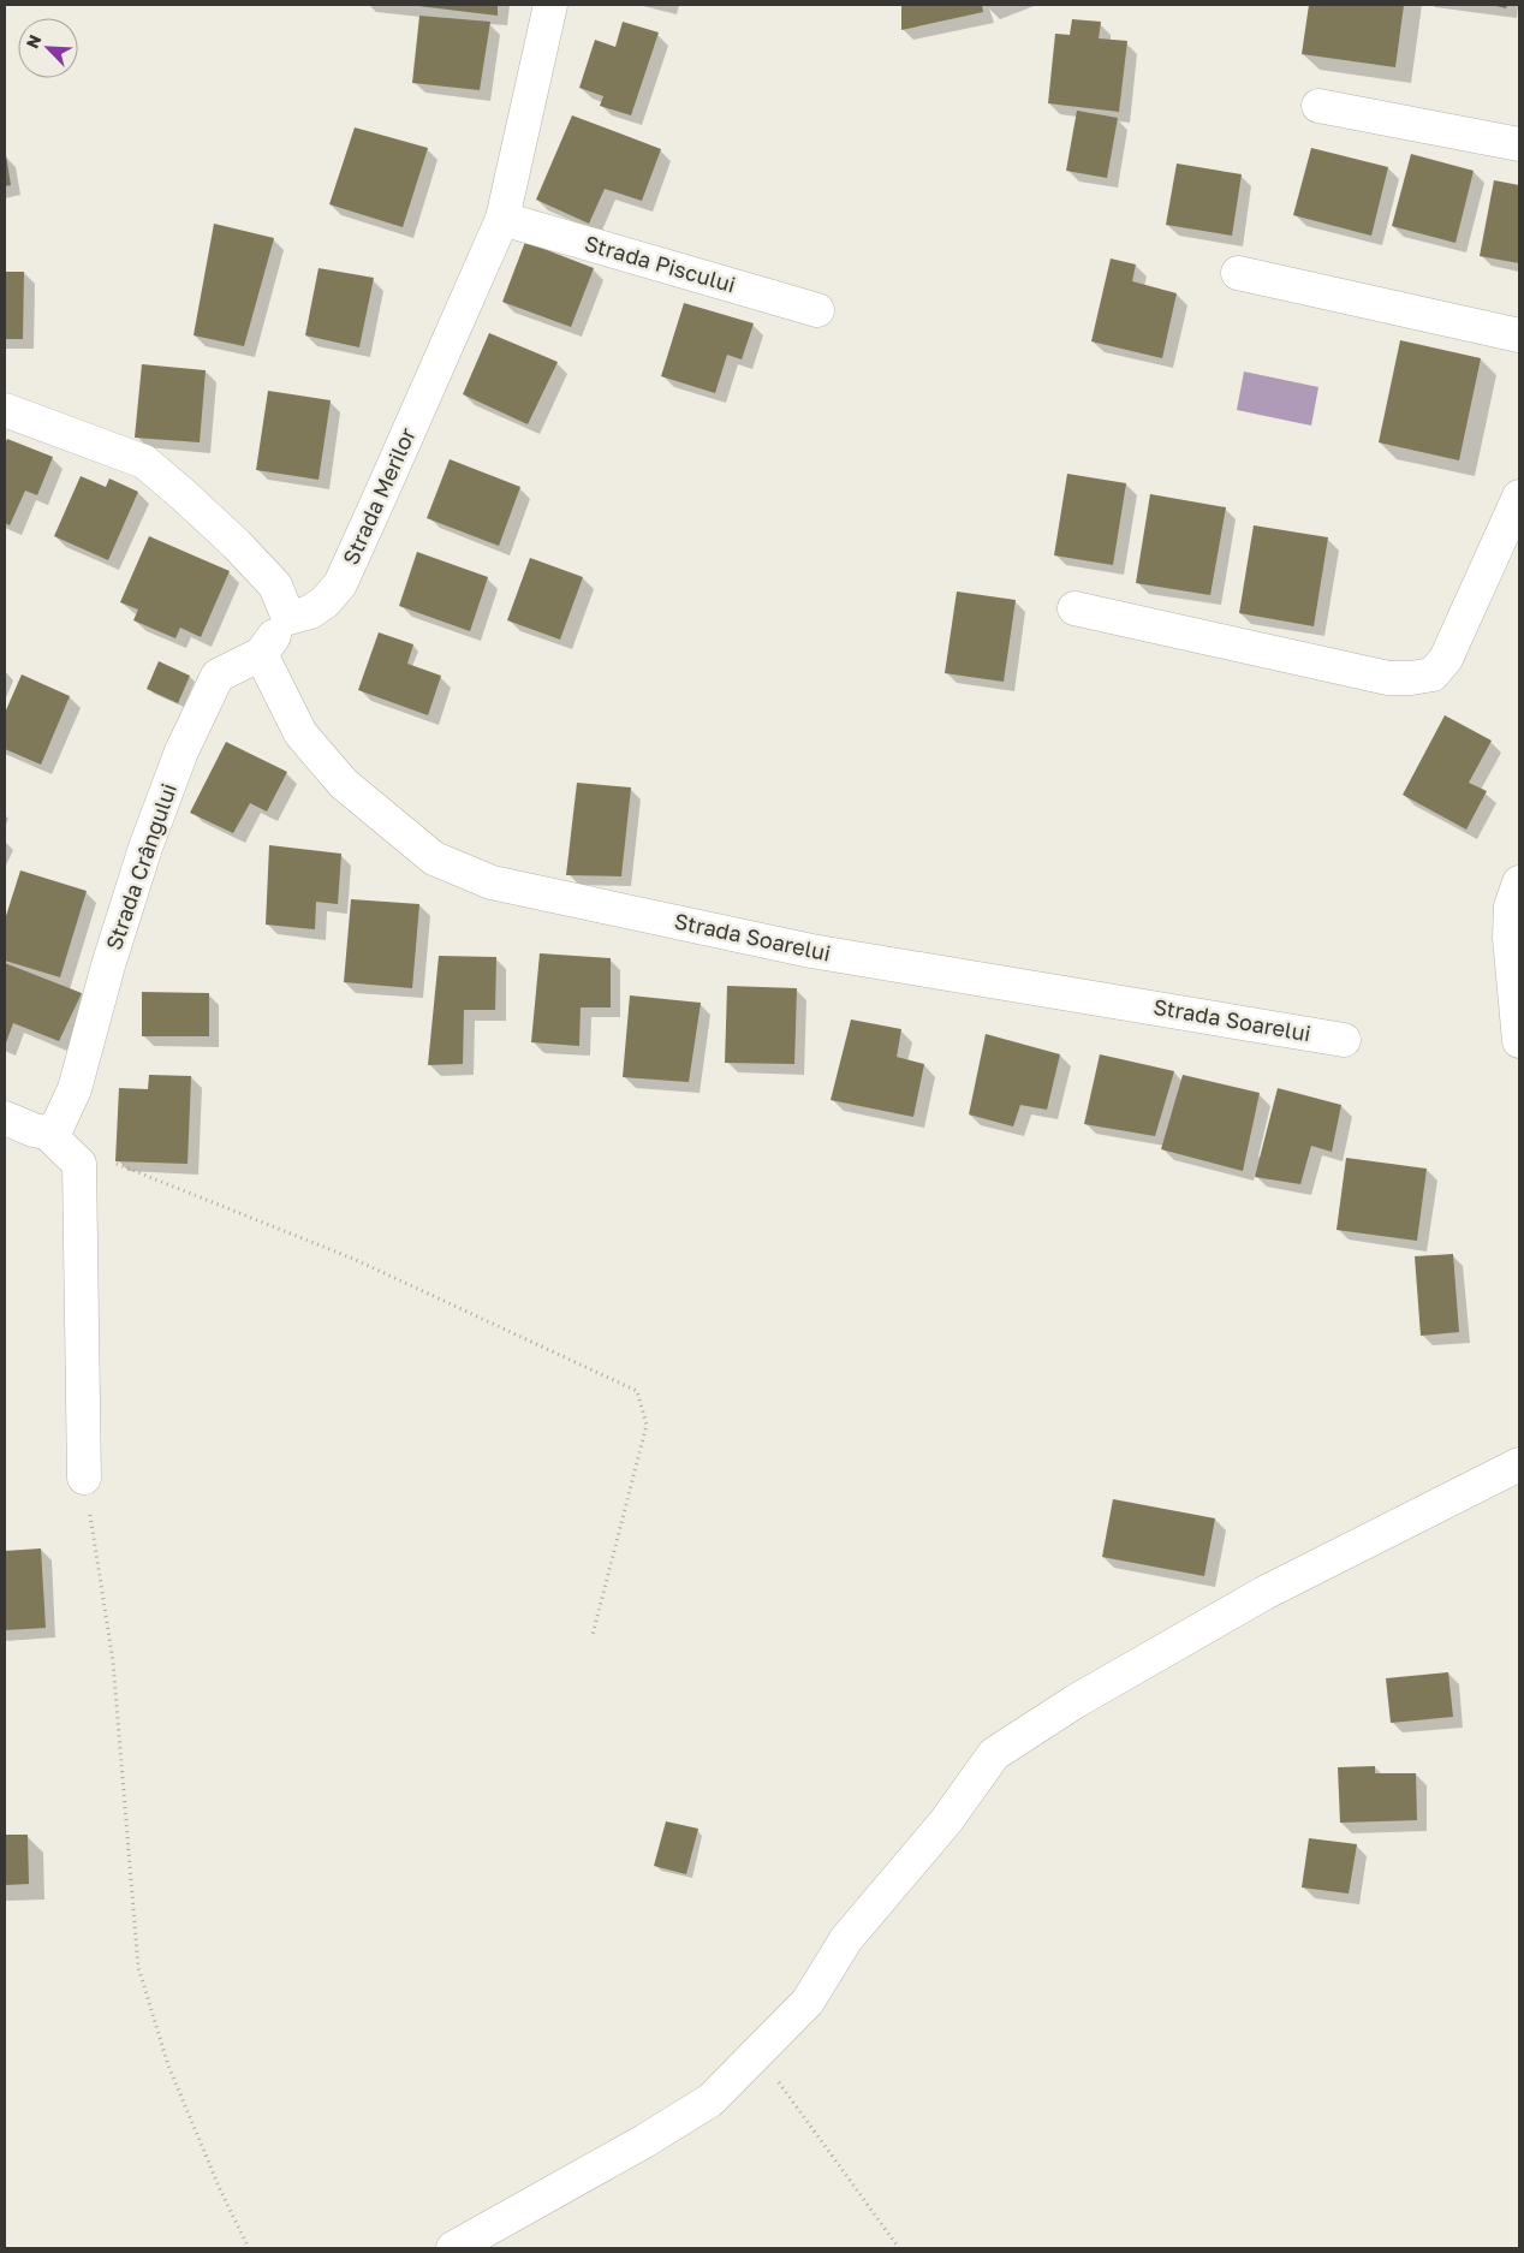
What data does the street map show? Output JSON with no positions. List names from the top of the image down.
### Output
{
  "streets": {
    "street": [
      "Strada Piscului",
      "Strada Merilor",
      "Strada Crângului",
      "Strada Soarelui"
    ]
  },
  "crossings": [
    ["Strada Piscului", "Strada Merilor"],
    ["Strada Merilor", "Strada Crângului"],
    ["Strada Crângului", "Strada Soarelui"]
  ],
  "north": "top left"
}
